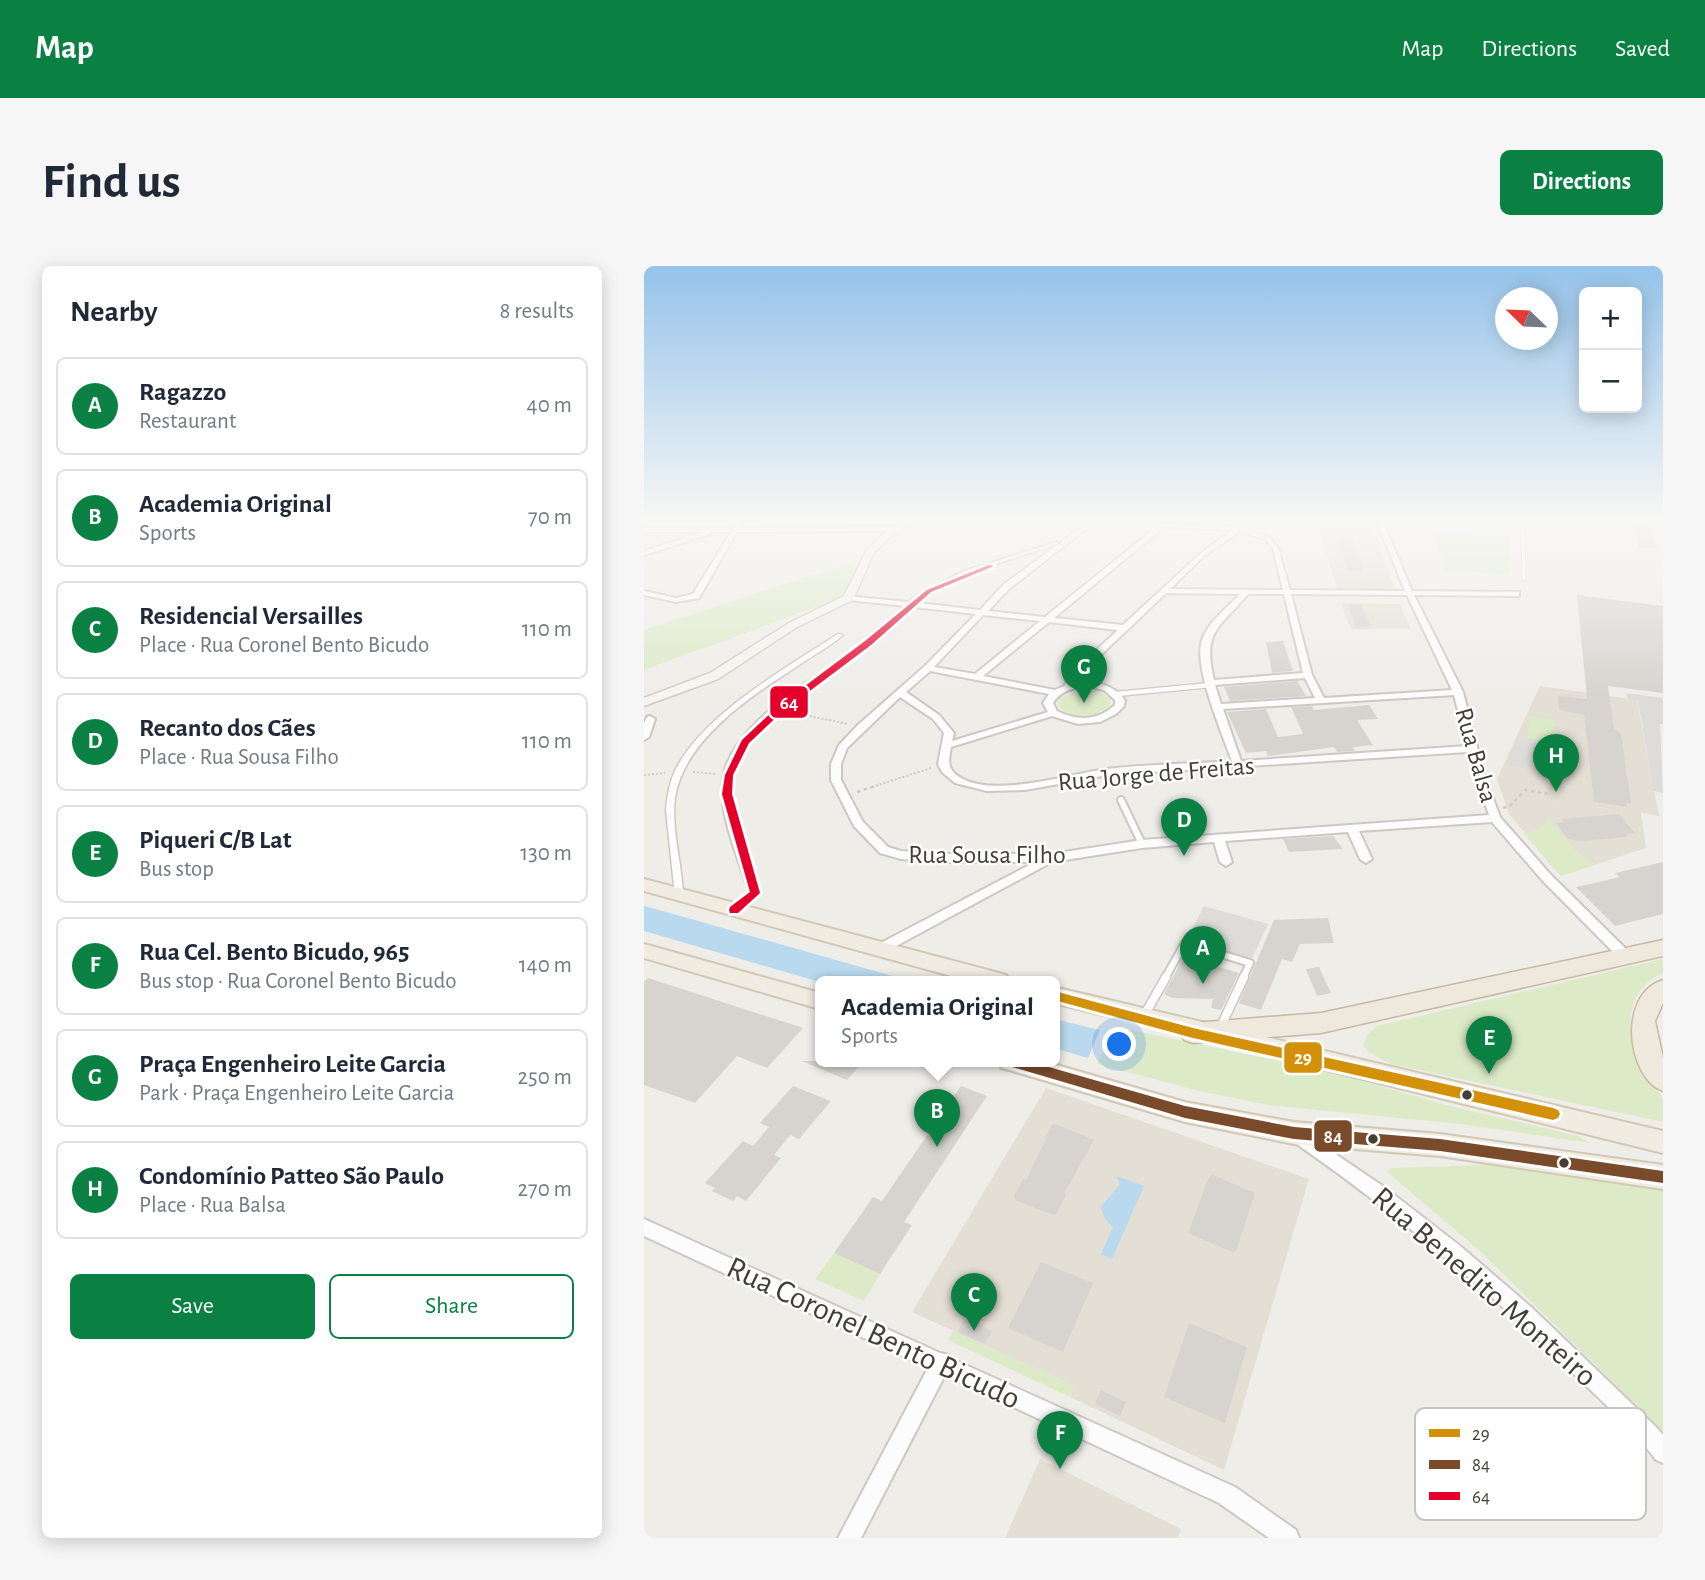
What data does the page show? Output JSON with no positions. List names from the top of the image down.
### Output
{
  "streets": {
    "street": [
      "Rua Balsa",
      "Rua Jorge de Freitas",
      "Rua Sousa Filho",
      "Rua Benedito Monteiro",
      "Rua Coronel Bento Bicudo"
    ]
  },
  "crossings": [
    ["Rua Balsa", "Rua Jorge de Freitas"],
    ["Rua Balsa", "Rua Sousa Filho"]
  ],
  "lines": ["transit line 64", "transit line 29", "transit line 84"],
  "legend": ["29", "84", "64"],
  "north": "top left",
  "page": {
    "header": "Map",
    "nav": ["Map", "Directions", "Saved"],
    "buttons": [
      "Directions",
      ["Save", "Share"]
    ],
    "title": "Find us",
    "heading": ["Nearby", "8 results"],
    "map_buttons": ["+", "−"],
    "list": [
      {
        "mark": "A",
        "name": "Ragazzo",
        "note": "Restaurant",
        "value": "40 m"
      },
      {
        "mark": "B",
        "name": "Academia Original",
        "note": "Sports",
        "value": "70 m"
      },
      {
        "mark": "C",
        "name": "Residencial Versailles",
        "note": "Place · Rua Coronel Bento Bicudo",
        "value": "110 m"
      },
      {
        "mark": "D",
        "name": "Recanto dos Cães",
        "note": "Place · Rua Sousa Filho",
        "value": "110 m"
      },
      {
        "mark": "E",
        "name": "Piqueri C/B Lat",
        "note": "Bus stop",
        "value": "130 m"
      },
      {
        "mark": "F",
        "name": "Rua Cel. Bento Bicudo, 965",
        "note": "Bus stop · Rua Coronel Bento Bicudo",
        "value": "140 m"
      },
      {
        "mark": "G",
        "name": "Praça Engenheiro Leite Garcia",
        "note": "Park · Praça Engenheiro Leite Garcia",
        "value": "250 m"
      },
      {
        "mark": "H",
        "name": "Condomínio Patteo São Paulo",
        "note": "Place · Rua Balsa",
        "value": "270 m"
      }
    ],
    "pins": [
      "G",
      "H",
      "D",
      "A",
      "E",
      "B",
      "C",
      "F"
    ],
    "popup": ["Academia Original", "Sports"]
  }
}
